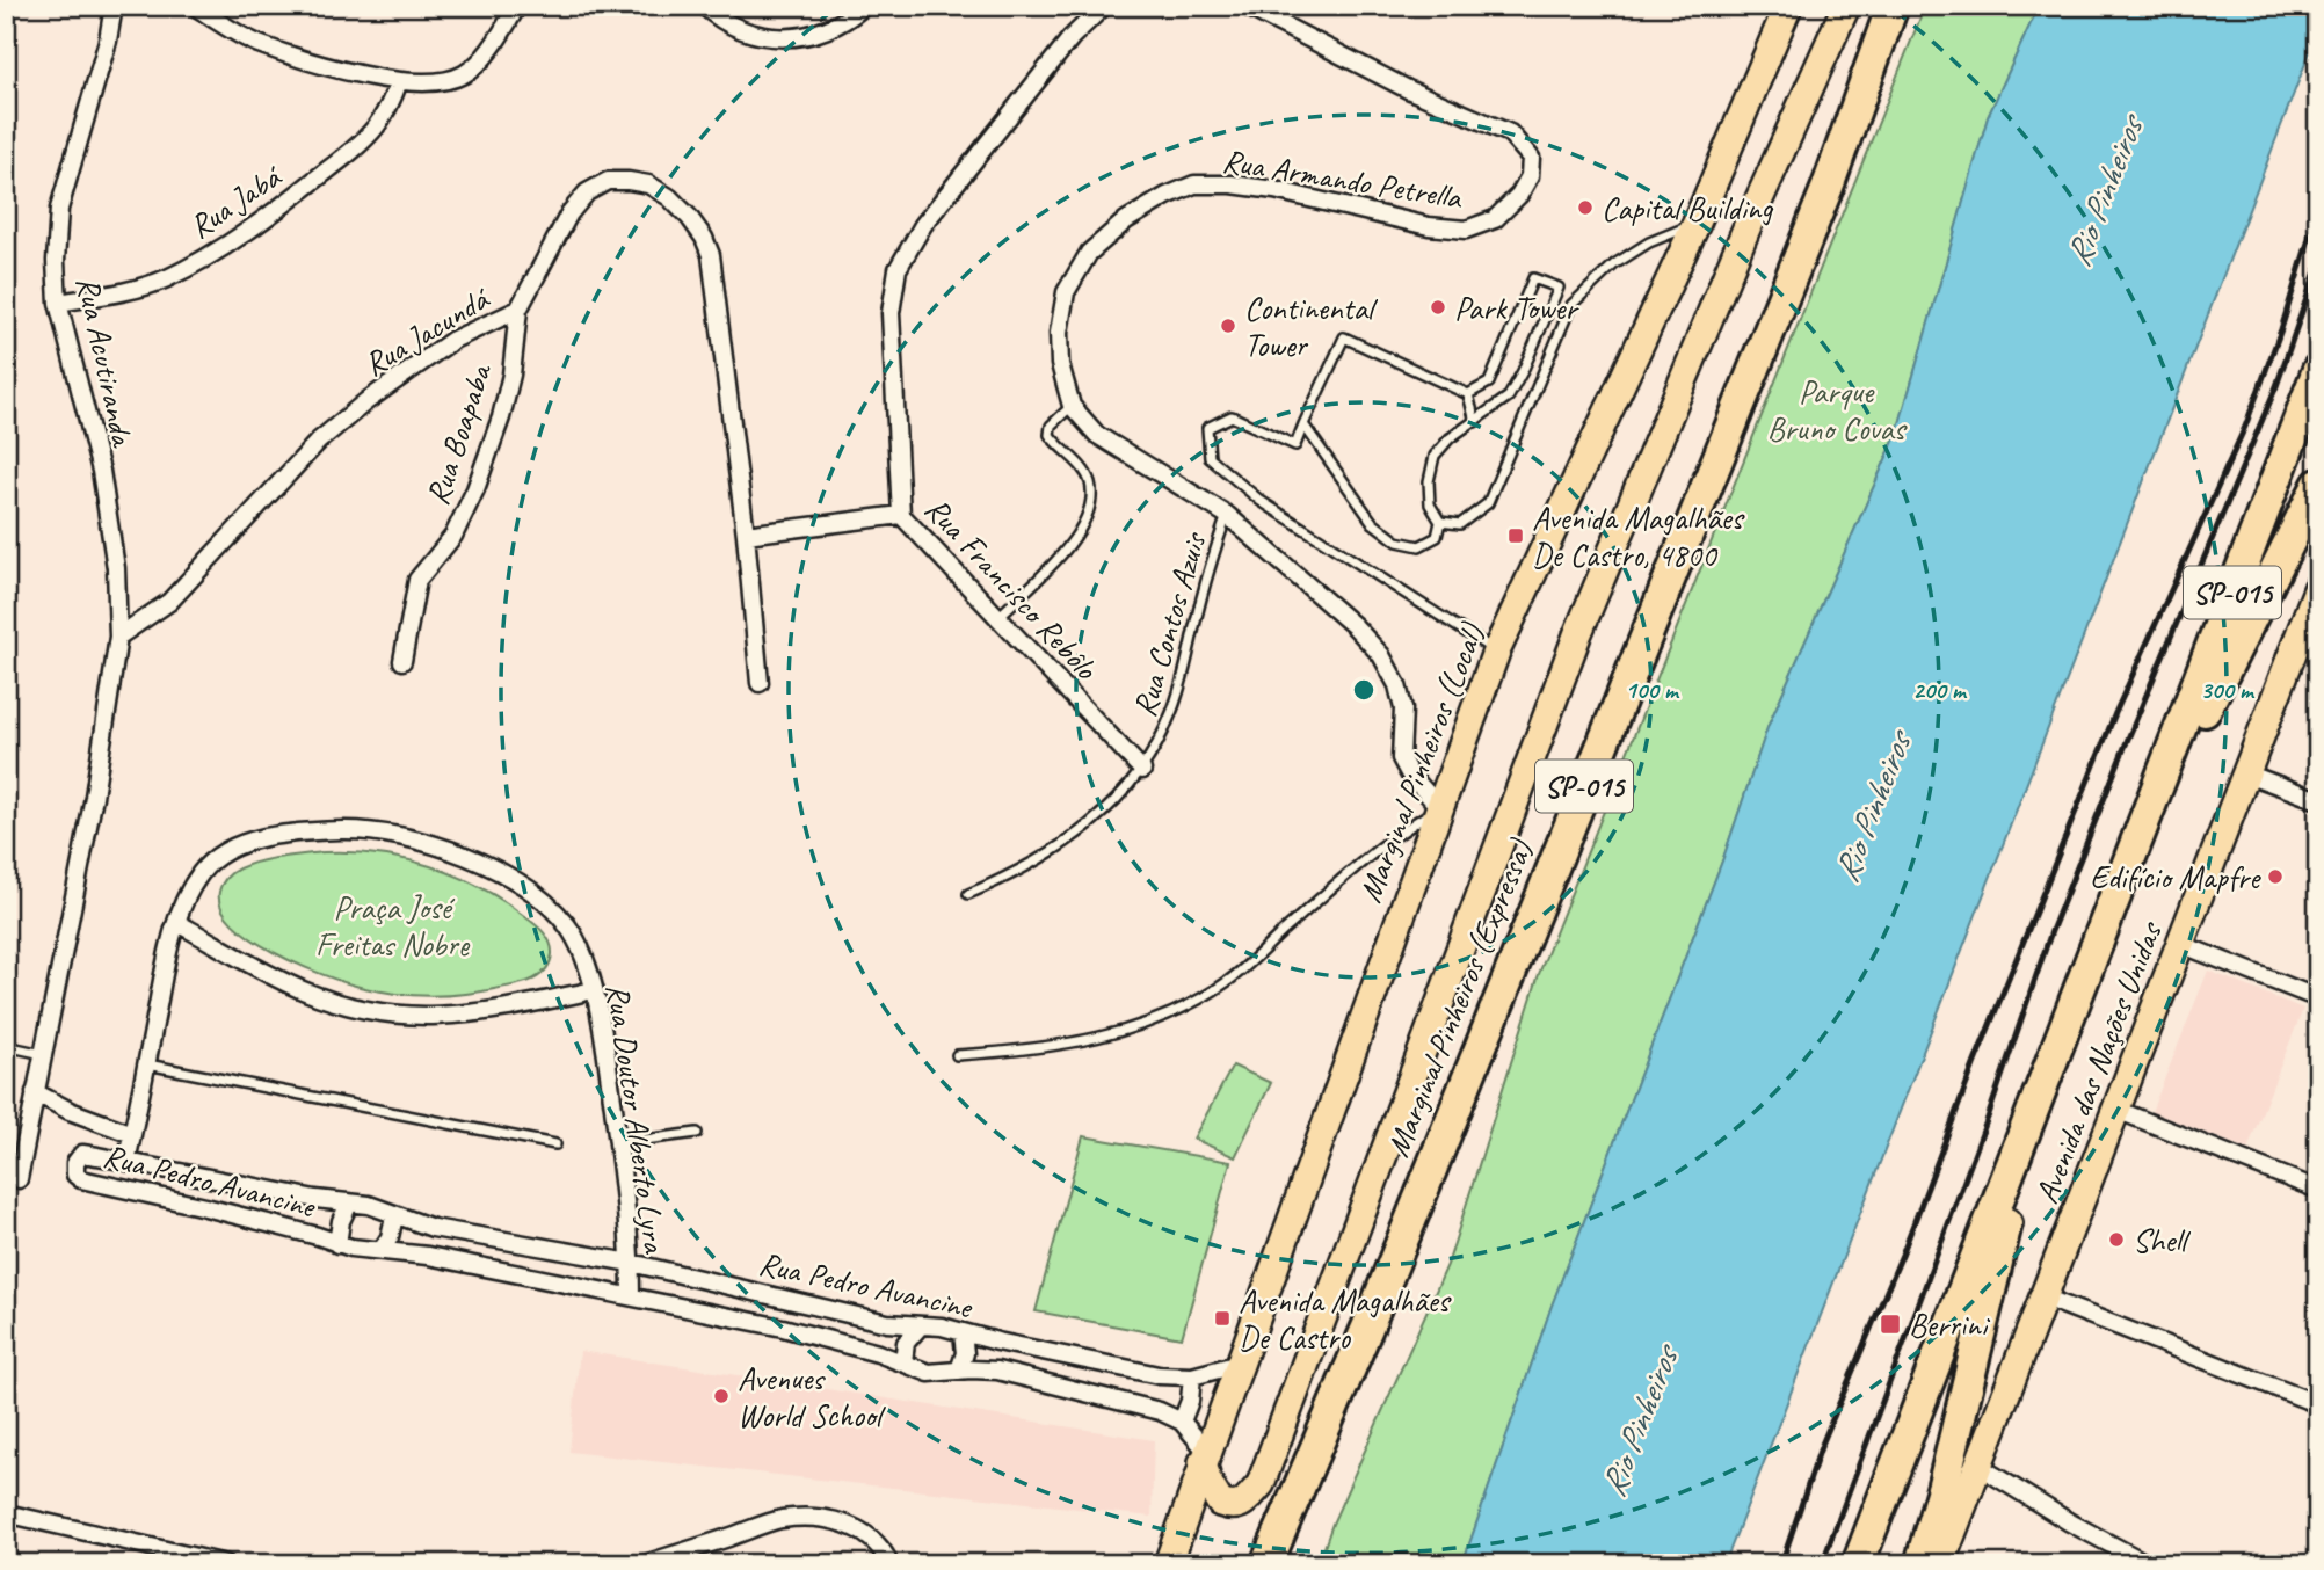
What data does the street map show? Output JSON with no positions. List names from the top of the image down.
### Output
{
  "streets": {
    "highway": [
      "SP-015",
      "Marginal Pinheiros (Local)",
      "Marginal Pinheiros (Expressa)",
      "Avenida das Nações Unidas"
    ],
    "street": [
      "Rua Armando Petrella",
      "Rua Jabá",
      "Rua Jacundá",
      "Rua Acutiranda",
      "Rua Boapaba",
      "Rua Francisco Rebôlo",
      "Rua Doutor Alberto Lyra",
      "Rua Pedro Avancine"
    ],
    "lane": ["Rua Contos Azuis"]
  },
  "crossings": [
    ["Rua Armando Petrella", "Rua Contos Azuis"],
    ["Rua Armando Petrella", "Marginal Pinheiros (Local)"],
    ["Rua Jabá", "Rua Acutiranda"],
    ["Rua Jacundá", "Rua Acutiranda"],
    ["Rua Jacundá", "Rua Boapaba"],
    ["Rua Francisco Rebôlo", "Rua Contos Azuis"],
    ["Marginal Pinheiros (Local)", "Rua Pedro Avancine"],
    ["Rua Doutor Alberto Lyra", "Rua Pedro Avancine"]
  ],
  "water": ["Rio Pinheiros"],
  "parks": ["Parque Bruno Covas", "Praça José Freitas Nobre"],
  "places": {
    "other": [
      "Capital Building",
      "Park Tower",
      "Continental Tower",
      "Edifício Mapfre",
      "Shell",
      "Avenues World School"
    ],
    "transit": ["Avenida Magalhães De Castro, 4800", "Avenida Magalhães De Castro", "Berrini"]
  },
  "rings": ["100 m", "200 m", "300 m"]
}
